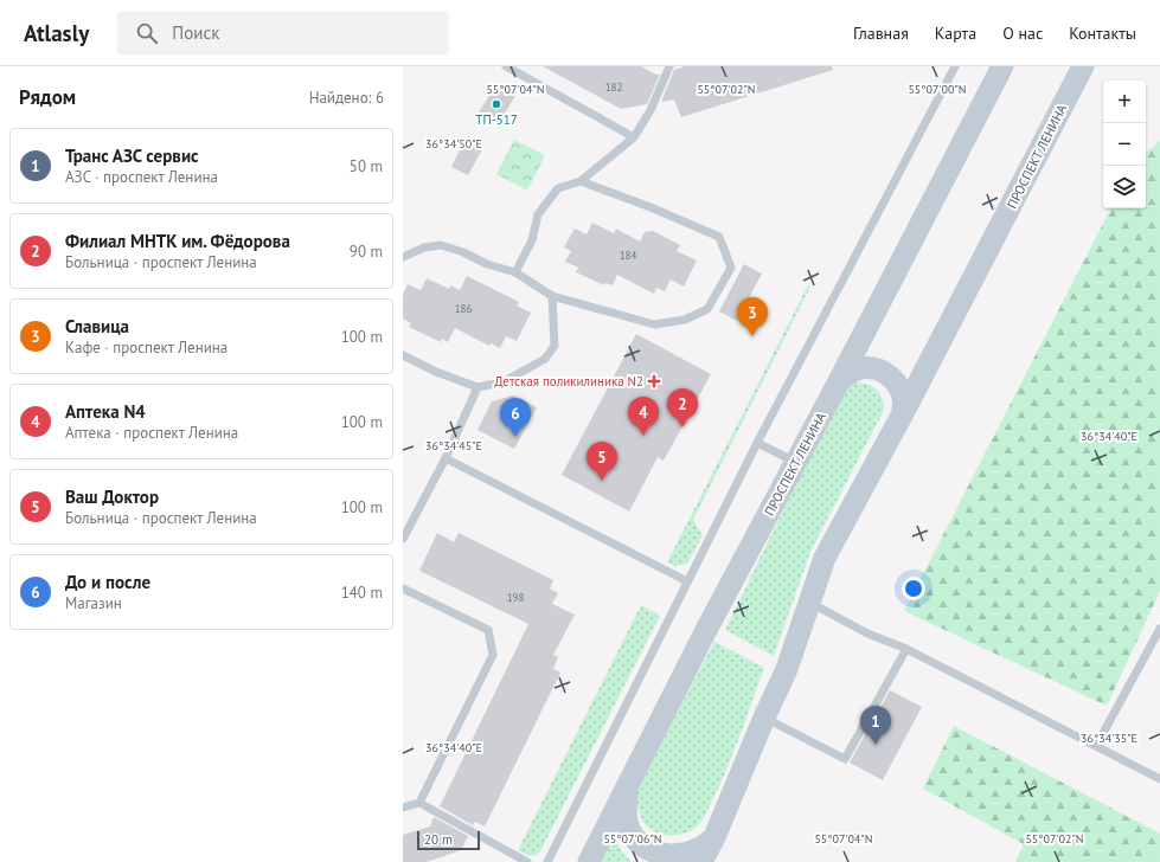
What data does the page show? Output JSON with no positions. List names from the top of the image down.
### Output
{
  "streets": {
    "main road": ["ПРОСПЕКТ ЛЕНИНА"]
  },
  "places": {
    "other": ["ТП-517"],
    "health": ["Детская поликилиника N2"]
  },
  "house_numbers": [
    "182",
    "184",
    "186",
    "198"
  ],
  "scale_bar": "20 m",
  "page": {
    "header": "Atlasly",
    "search": "Поиск",
    "nav": [
      "Главная",
      "Карта",
      "О нас",
      "Контакты"
    ],
    "heading": ["Рядом", "Найдено: 6"],
    "map_buttons": ["+", "−"],
    "list": [
      {
        "mark": "1",
        "name": "Транс АЗС сервис",
        "note": "АЗС · проспект Ленина",
        "value": "50 m"
      },
      {
        "mark": "2",
        "name": "Филиал МНТК им. Фёдорова",
        "note": "Больница · проспект Ленина",
        "value": "90 m"
      },
      {
        "mark": "3",
        "name": "Славица",
        "note": "Кафе · проспект Ленина",
        "value": "100 m"
      },
      {
        "mark": "4",
        "name": "Аптека N4",
        "note": "Аптека · проспект Ленина",
        "value": "100 m"
      },
      {
        "mark": "5",
        "name": "Ваш Доктор",
        "note": "Больница · проспект Ленина",
        "value": "100 m"
      },
      {
        "mark": "6",
        "name": "До и после",
        "note": "Магазин",
        "value": "140 m"
      }
    ],
    "pins": [
      "3",
      "2",
      "4",
      "6",
      "5",
      "1"
    ],
    "scale": "20 m"
  },
  "coordinates": [
    "55°07'04\"N",
    "55°07'02\"N",
    "55°07'00\"N",
    "36°34'50\"E",
    "36°34'40\"E",
    "36°34'45\"E",
    "36°34'35\"E",
    "55°07'06\"N"
  ]
}
